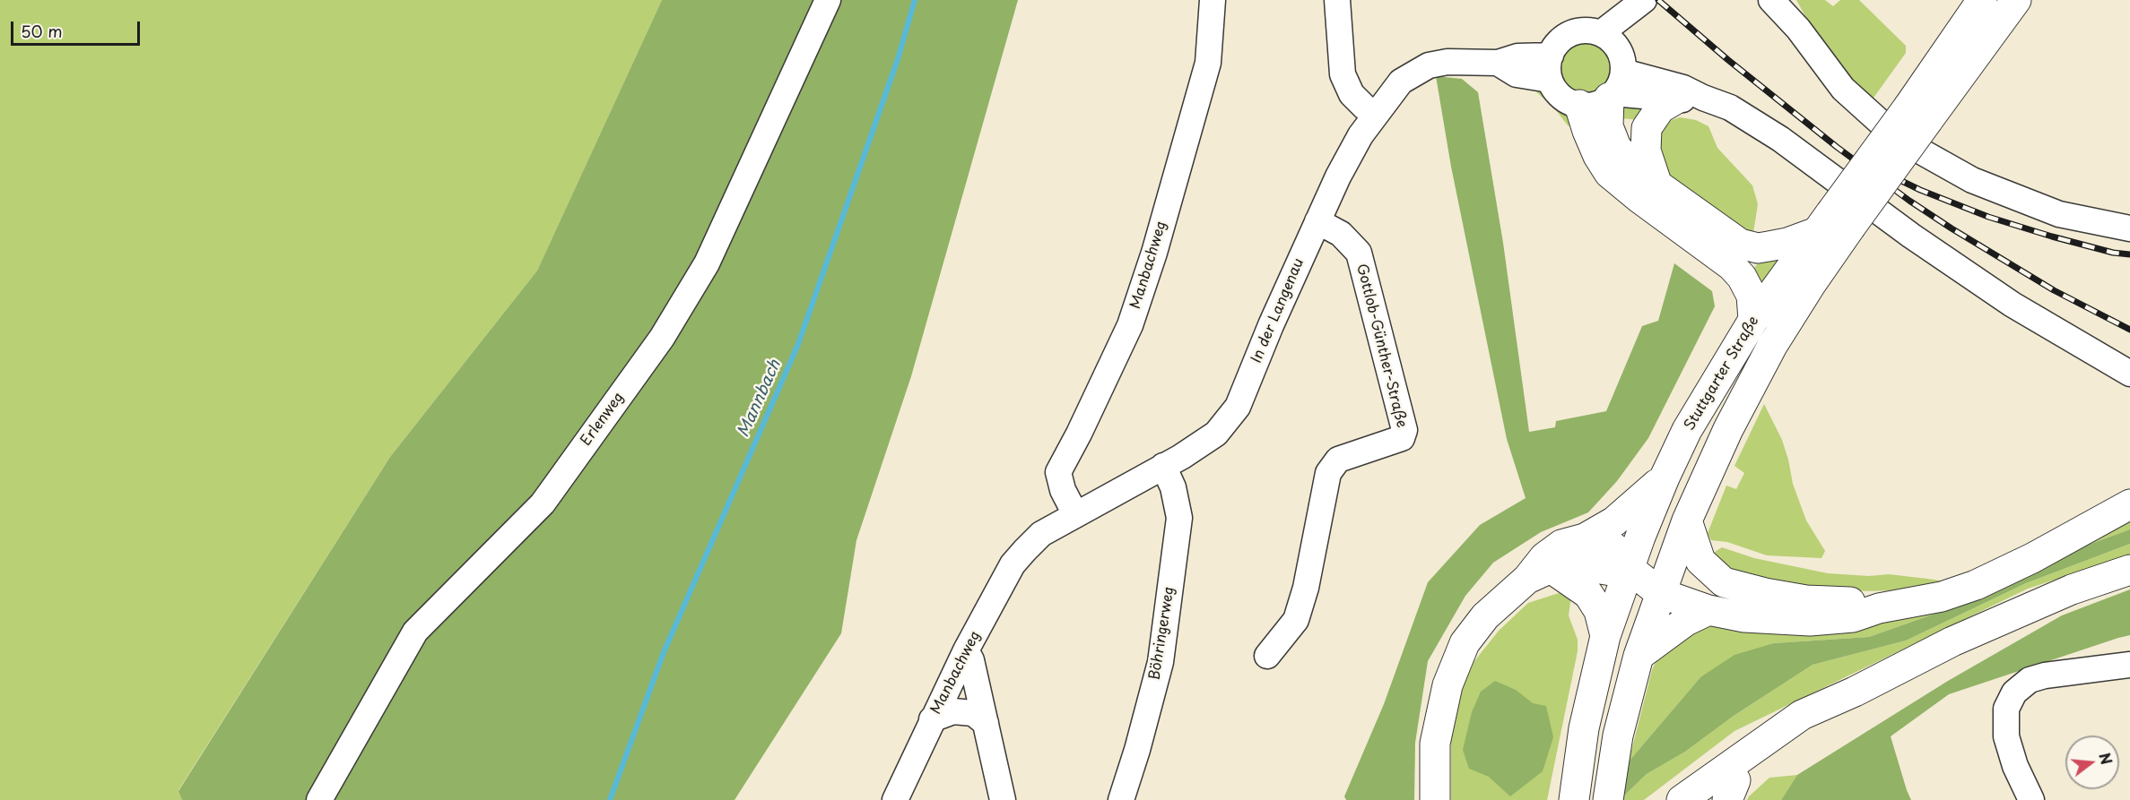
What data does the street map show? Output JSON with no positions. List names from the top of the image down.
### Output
{
  "streets": {
    "main road": ["Stuttgarter Straße"],
    "street": [
      "Manbachweg",
      "In der Langenau",
      "Gottlob-Günther-Straße",
      "Erlenweg",
      "Böhringerweg"
    ]
  },
  "crossings": [
    ["Manbachweg", "In der Langenau"],
    ["In der Langenau", "Gottlob-Günther-Straße"],
    ["In der Langenau", "Böhringerweg"]
  ],
  "water": ["Mannbach"],
  "scale_bar": "50 m",
  "north": "right"
}
